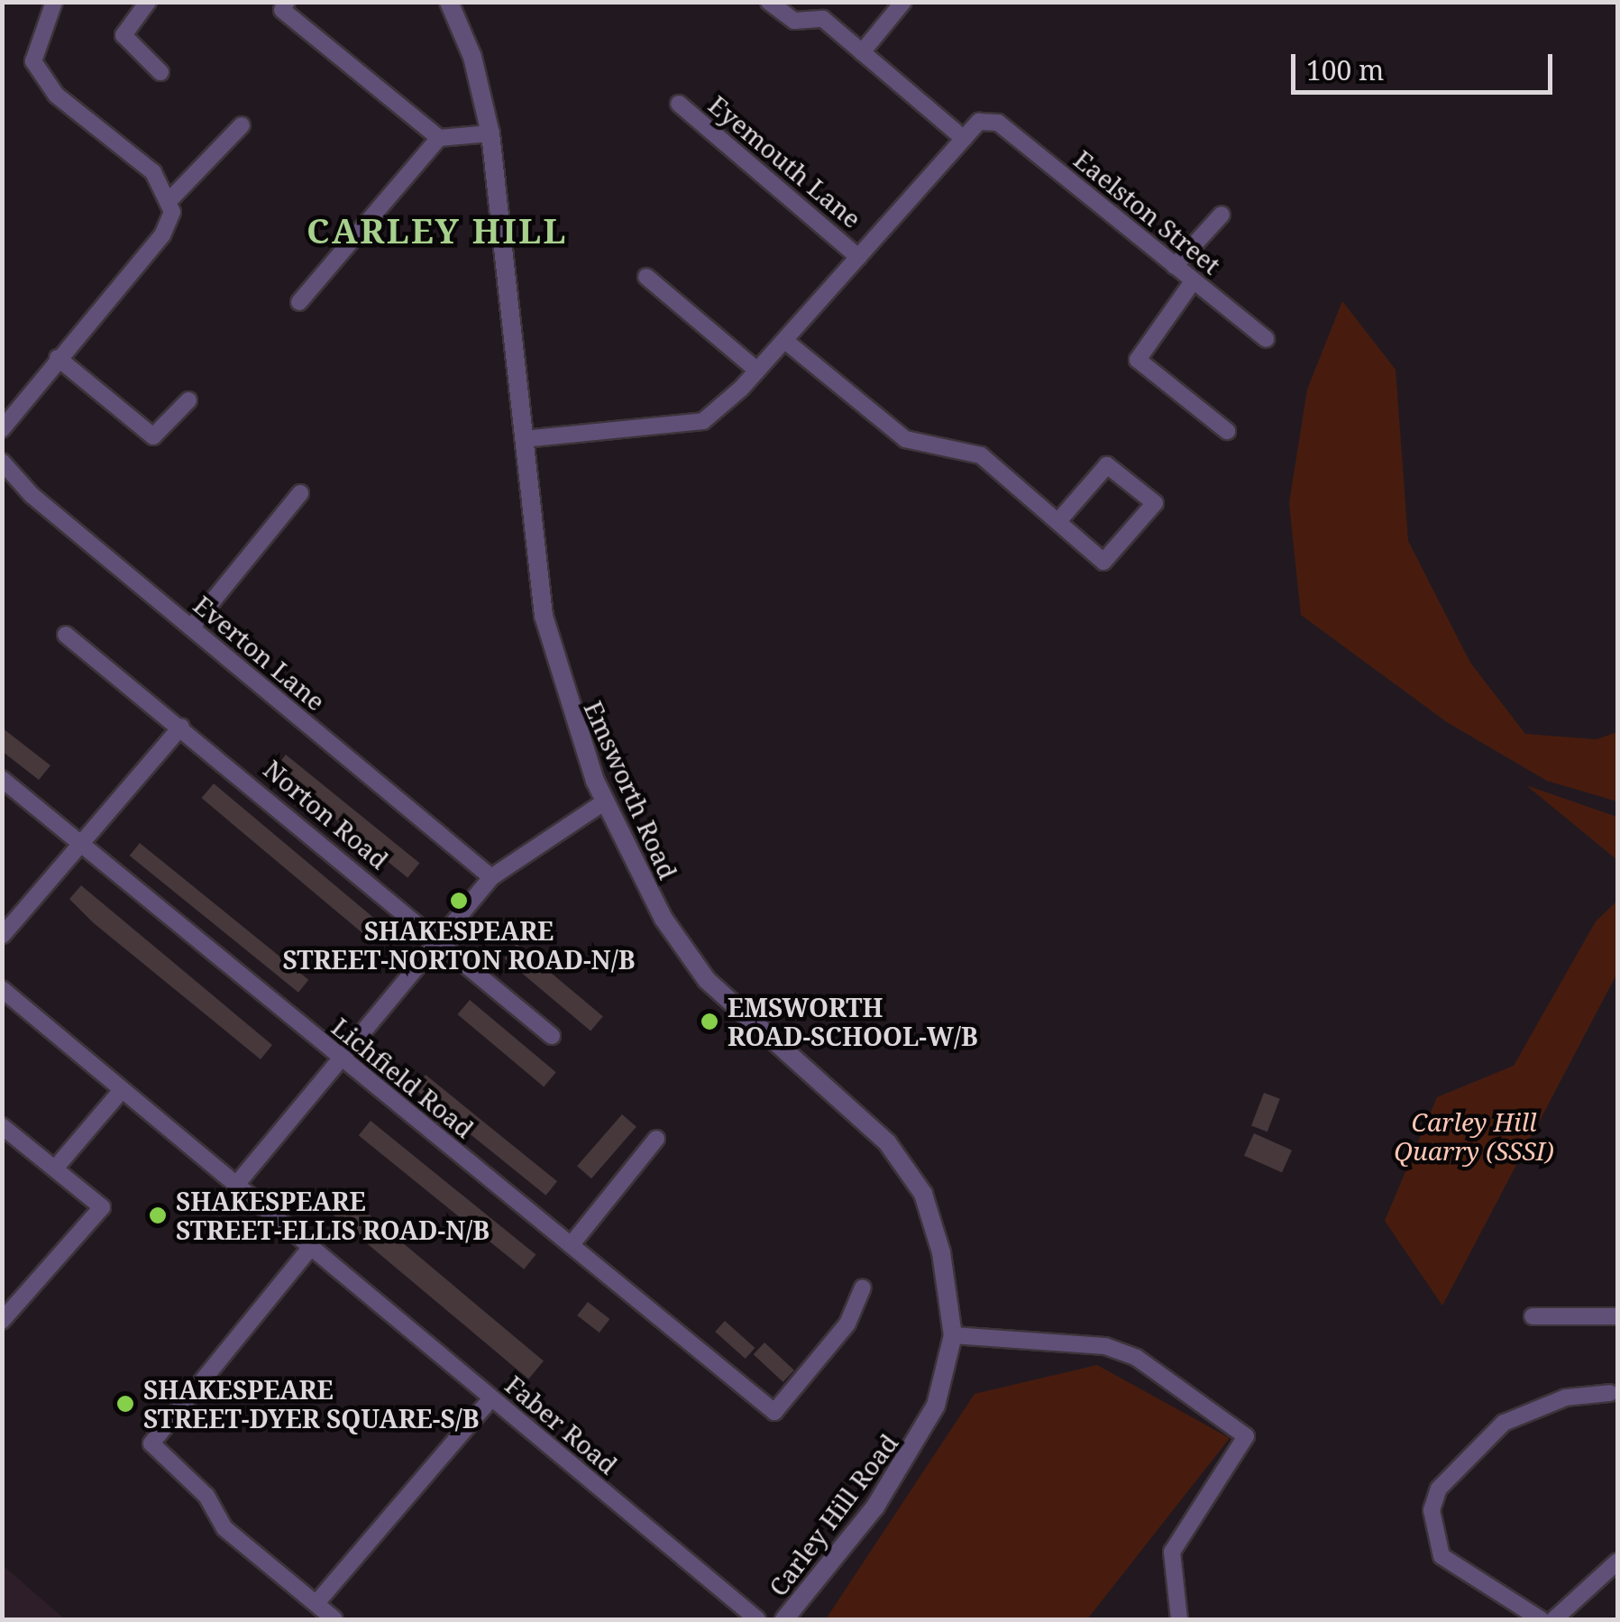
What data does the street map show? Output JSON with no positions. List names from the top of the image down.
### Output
{
  "streets": {
    "street": [
      "Eyemouth Lane",
      "Eaelston Street",
      "Everton Lane",
      "Emsworth Road",
      "Norton Road",
      "Lichfield Road",
      "Faber Road",
      "Carley Hill Road"
    ]
  },
  "crossings": [
    ["Eyemouth Lane", "Eaelston Street"],
    ["Eyemouth Lane", "Emsworth Road"],
    ["Emsworth Road", "Carley Hill Road"]
  ],
  "districts": ["CARLEY HILL"],
  "parks": ["Carley Hill Quarry (SSSI)"],
  "places": [
    "SHAKESPEARE STREET-NORTON ROAD-N/B",
    "EMSWORTH ROAD-SCHOOL-W/B",
    "SHAKESPEARE STREET-ELLIS ROAD-N/B",
    "SHAKESPEARE STREET-DYER SQUARE-S/B"
  ],
  "scale_bar": "100 m"
}
